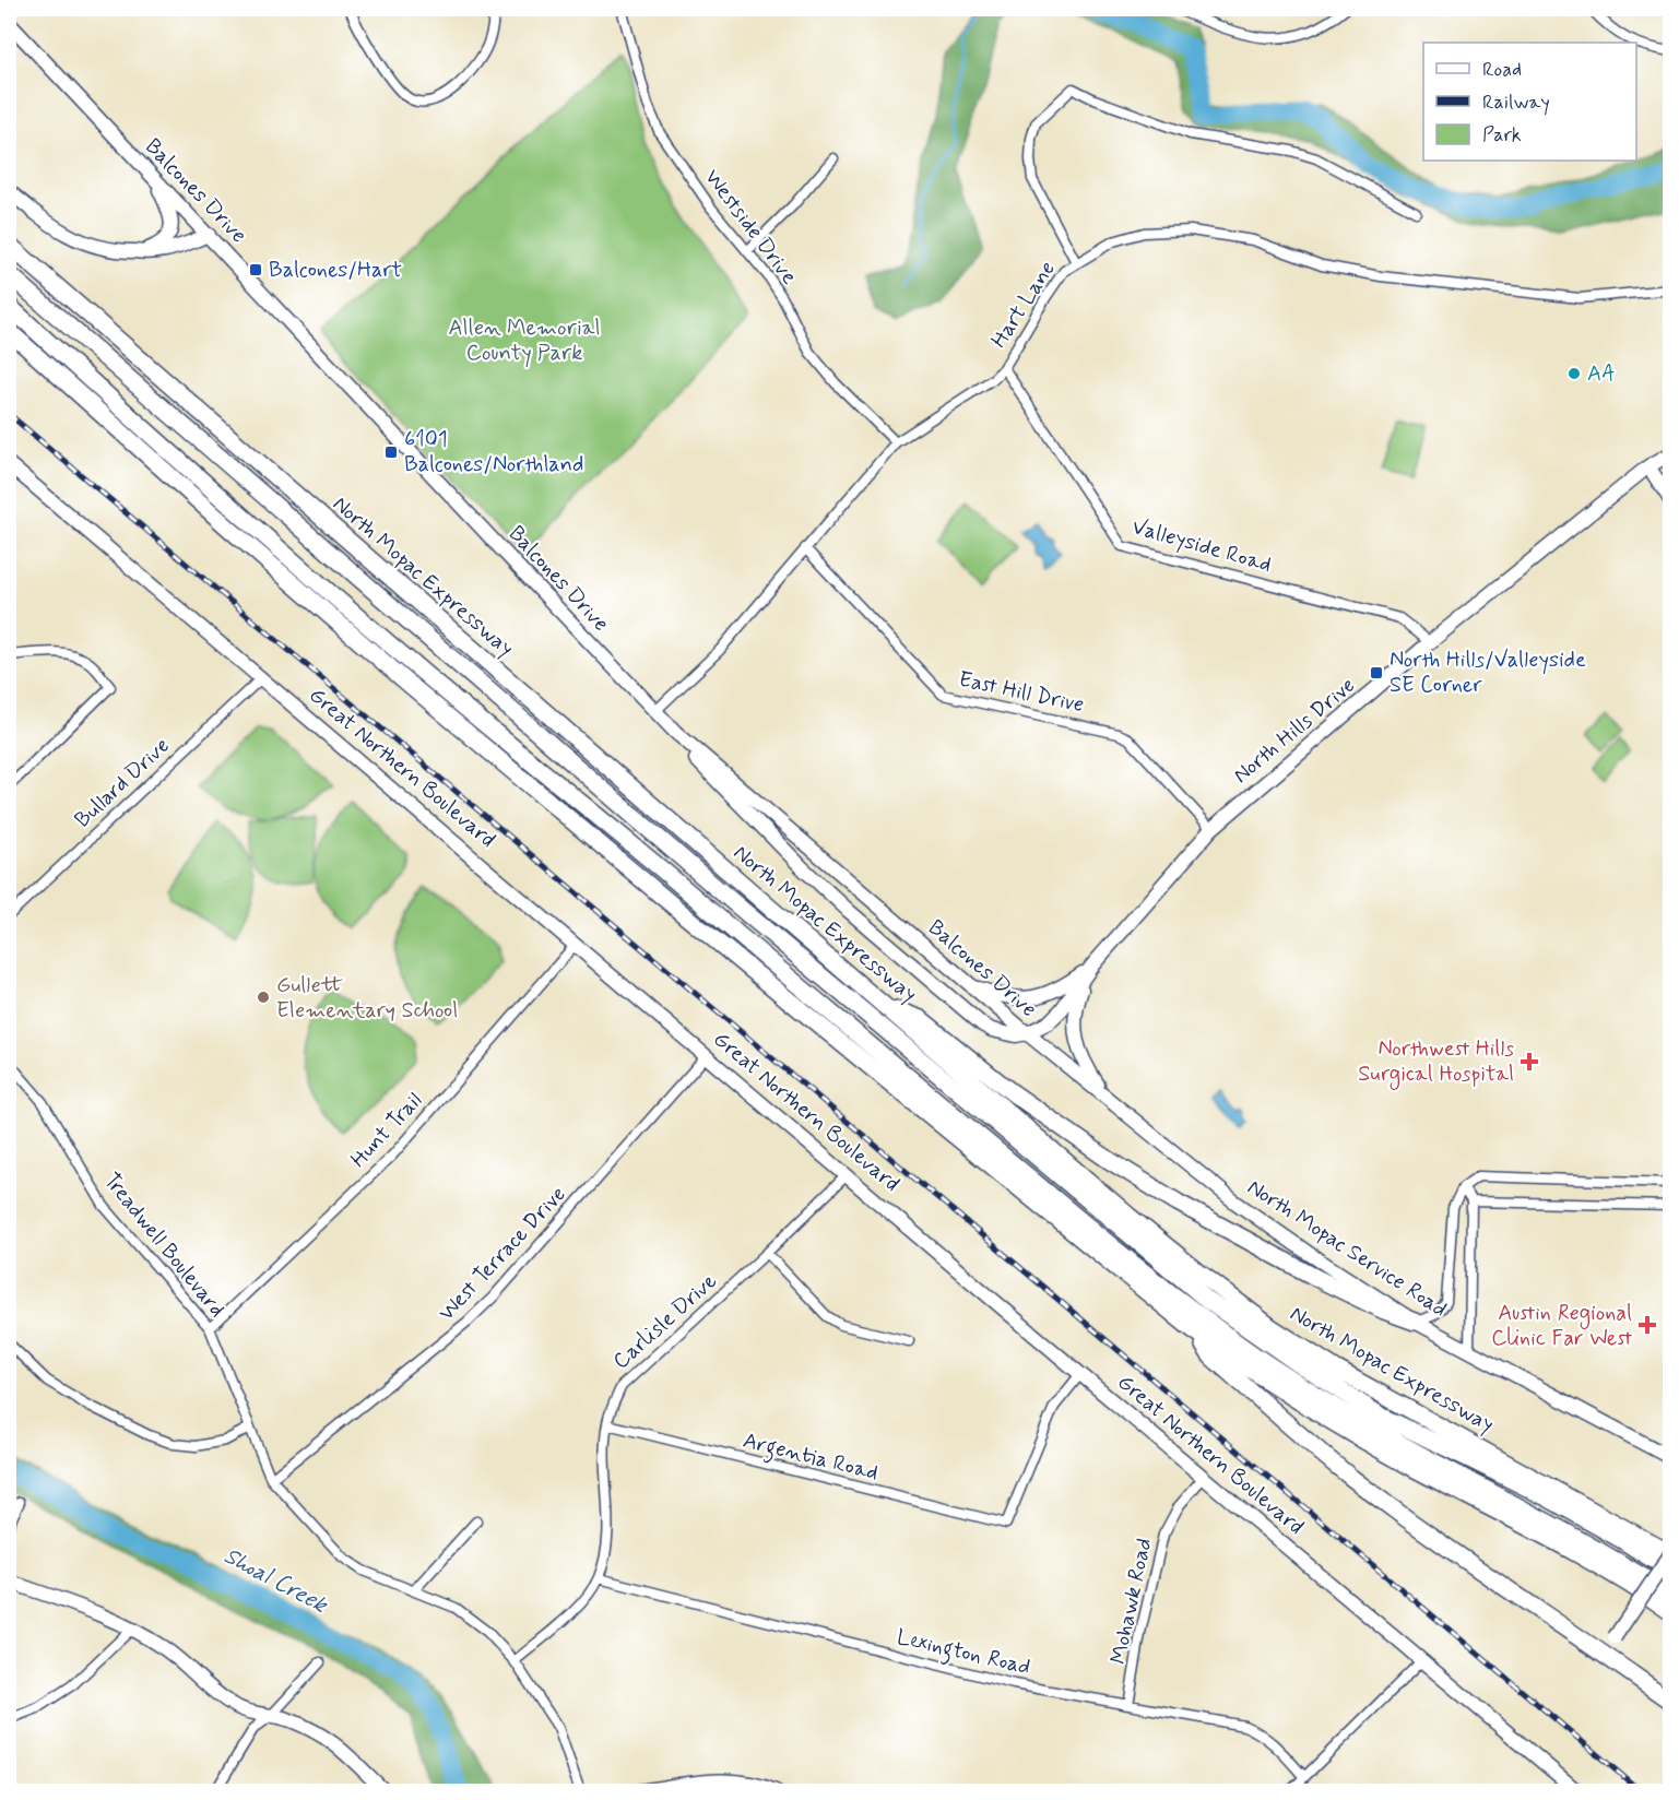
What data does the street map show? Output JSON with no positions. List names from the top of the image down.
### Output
{
  "streets": {
    "highway": ["North Mopac Expressway"],
    "street": [
      "Balcones Drive",
      "Westside Drive",
      "Hart Lane",
      "Valleyside Road",
      "East Hill Drive",
      "North Hills Drive",
      "Great Northern Boulevard",
      "Bullard Drive",
      "Hunt Trail",
      "Treadwell Boulevard",
      "North Mopac Service Road",
      "West Terrace Drive",
      "Carlisle Drive",
      "Argentia Road",
      "Mohawk Road",
      "Lexington Road"
    ]
  },
  "crossings": [
    ["Balcones Drive", "Hart Lane"],
    ["Balcones Drive", "North Hills Drive"],
    ["Balcones Drive", "North Mopac Service Road"],
    ["Westside Drive", "Hart Lane"],
    ["Hart Lane", "Valleyside Road"],
    ["Hart Lane", "East Hill Drive"],
    ["Valleyside Road", "North Hills Drive"],
    ["East Hill Drive", "North Hills Drive"],
    ["North Hills Drive", "North Mopac Service Road"],
    ["Great Northern Boulevard", "Bullard Drive"],
    ["Great Northern Boulevard", "Hunt Trail"],
    ["Great Northern Boulevard", "West Terrace Drive"],
    ["Great Northern Boulevard", "Carlisle Drive"],
    ["Great Northern Boulevard", "Argentia Road"],
    ["Great Northern Boulevard", "Mohawk Road"],
    ["Hunt Trail", "Treadwell Boulevard"],
    ["Treadwell Boulevard", "West Terrace Drive"],
    ["Treadwell Boulevard", "Carlisle Drive"],
    ["Carlisle Drive", "Argentia Road"],
    ["Carlisle Drive", "Lexington Road"],
    ["Mohawk Road", "Lexington Road"]
  ],
  "water": ["Shoal Creek"],
  "parks": ["Allen Memorial County Park"],
  "places": {
    "transit": ["Balcones/Hart", "6101 Balcones/Northland", "North Hills/Valleyside SE Corner"],
    "other": ["AA", "Gullett Elementary School"],
    "health": ["Northwest Hills Surgical Hospital", "Austin Regional Clinic Far West"]
  },
  "legend": ["Road", "Railway", "Park"]
}
